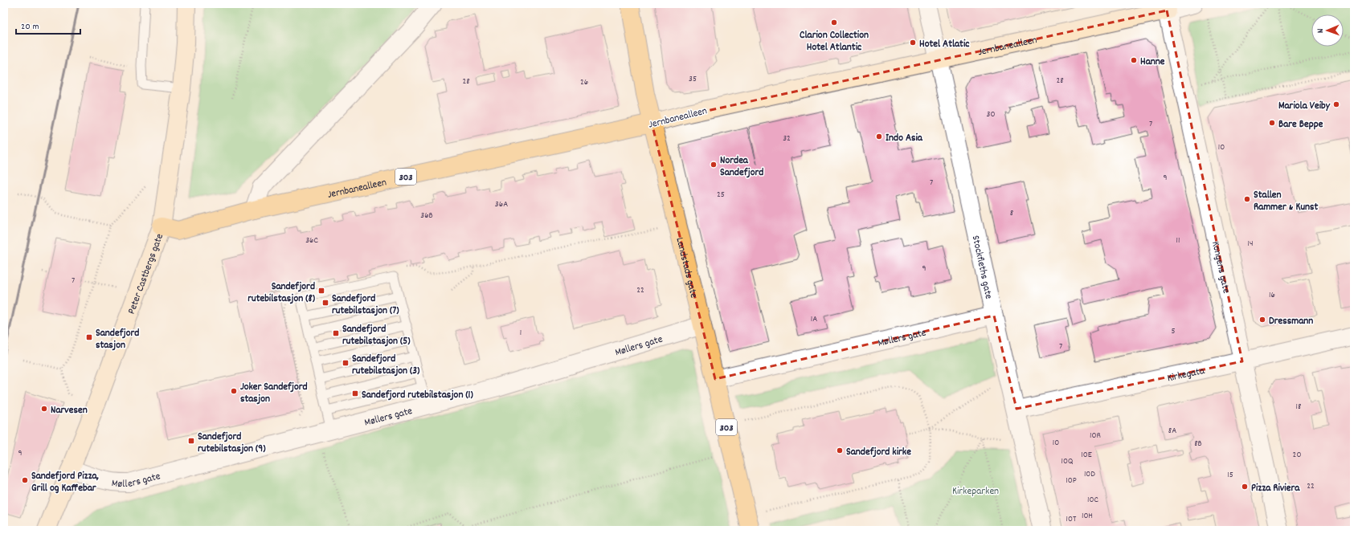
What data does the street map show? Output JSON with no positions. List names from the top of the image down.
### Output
{
  "streets": {
    "main road": ["Jernbanealleen", "303", "Landstads gate"],
    "street": [
      "Stockfleths gate",
      "Kongens gate",
      "Peter Castbergs gate",
      "Møllers gate",
      "Kirkegata"
    ]
  },
  "crossings": [
    ["Jernbanealleen", "Landstads gate"],
    ["Jernbanealleen", "Stockfleths gate"],
    ["Jernbanealleen", "Kongens gate"],
    ["Jernbanealleen", "Peter Castbergs gate"],
    ["Landstads gate", "Møllers gate"],
    ["Stockfleths gate", "Møllers gate"],
    ["Stockfleths gate", "Kirkegata"],
    ["Kongens gate", "Kirkegata"],
    ["Peter Castbergs gate", "Møllers gate"]
  ],
  "parks": ["Kirkeparken"],
  "places": {
    "other": [
      "Clarion Collection Hotel Atlantic",
      "Hotel Atlatic",
      "Hanne",
      "Mariola Veiby",
      "Bare Beppe",
      "Indo Asia",
      "Nordea Sandefjord",
      "Stallen Rammer & Kunst",
      "Dressmann",
      "Joker Sandefjord stasjon",
      "Narvesen",
      "Sandefjord kirke",
      "Sandefjord Pizza, Grill og Kaffebar",
      "Pizza Riviera"
    ],
    "transit": [
      "Sandefjord rutebilstasjon (8)",
      "Sandefjord rutebilstasjon (7)",
      "Sandefjord rutebilstasjon (5)",
      "Sandefjord stasjon",
      "Sandefjord rutebilstasjon (3)",
      "Sandefjord rutebilstasjon (1)",
      "Sandefjord rutebilstasjon (9)"
    ]
  },
  "house_numbers": [
    "35",
    "28",
    "28",
    "26",
    "30",
    "7",
    "32",
    "10",
    "9",
    "7",
    "25",
    "36A",
    "8",
    "36B",
    "36C",
    "11",
    "14",
    "9",
    "7",
    "22",
    "16",
    "1A",
    "5",
    "1",
    "7",
    "18",
    "8A",
    "10R",
    "10",
    "8B",
    "9",
    "10E",
    "20",
    "10Q",
    "10D",
    "15",
    "10P",
    "22",
    "10C",
    "10H",
    "10T"
  ],
  "scale_bar": "20 m",
  "north": "left"
}
